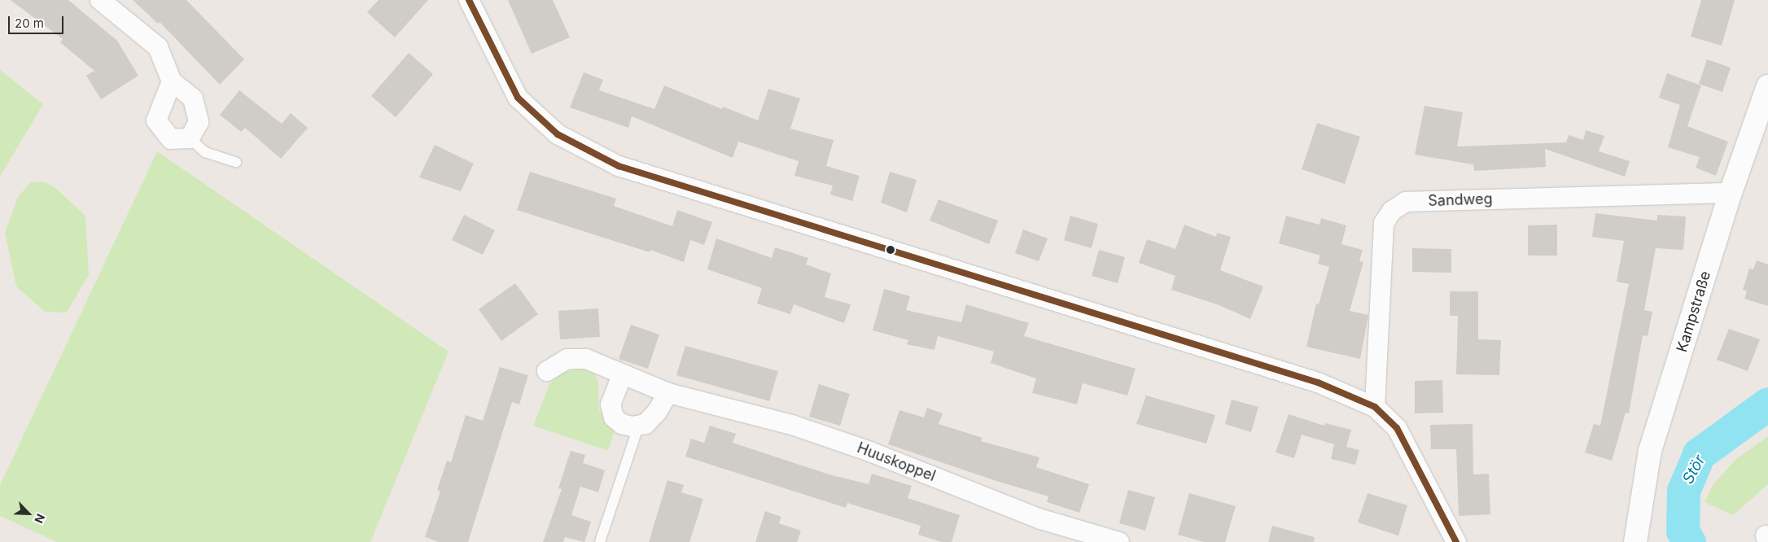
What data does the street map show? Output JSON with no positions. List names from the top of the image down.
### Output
{
  "streets": {
    "street": ["Sandweg", "Kampstraße", "Huuskoppel"]
  },
  "crossings": [
    ["Sandweg", "Kampstraße"]
  ],
  "water": ["Stör"],
  "scale_bar": "20 m",
  "north": "bottom right"
}
